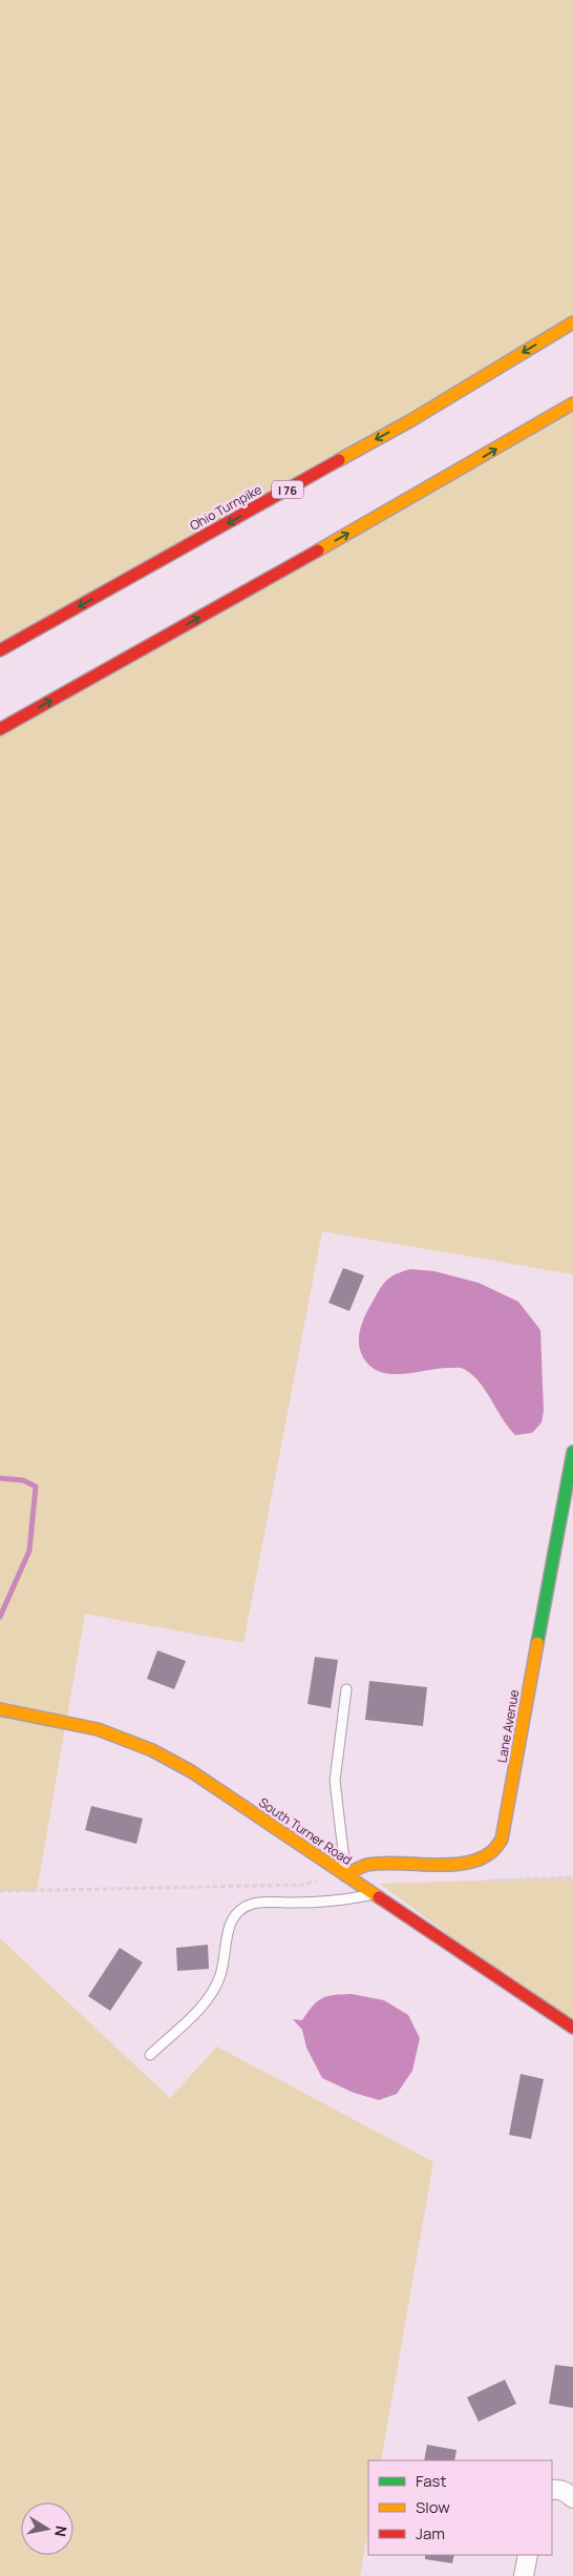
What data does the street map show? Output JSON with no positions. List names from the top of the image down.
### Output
{
  "streets": {
    "main road": [
      "I 76",
      "Ohio Turnpike",
      "Lane Avenue",
      "South Turner Road"
    ]
  },
  "crossings": [
    ["Lane Avenue", "South Turner Road"]
  ],
  "legend": ["Fast", "Slow", "Jam"],
  "north": "right"
}
